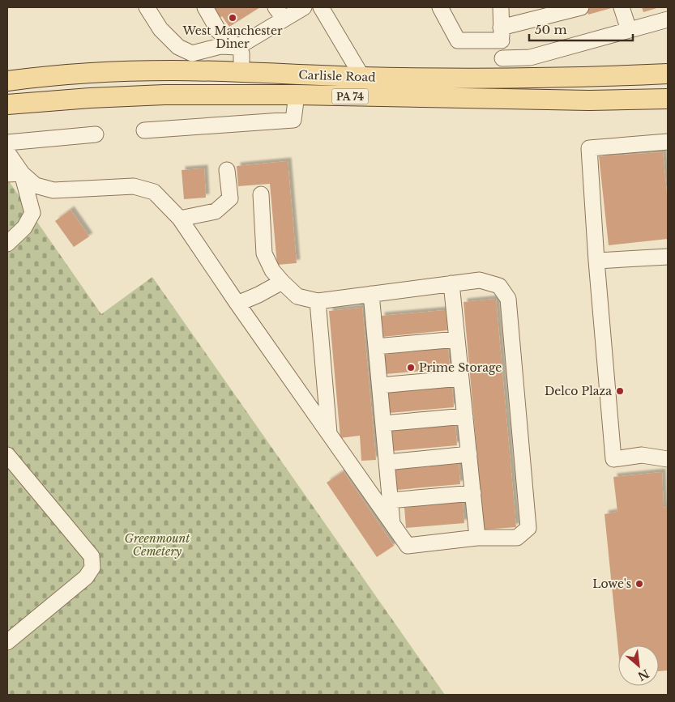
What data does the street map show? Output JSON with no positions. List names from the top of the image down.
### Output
{
  "streets": {
    "main road": ["Carlisle Road", "PA 74"]
  },
  "parks": ["Greenmount Cemetery"],
  "places": [
    "West Manchester Diner",
    "Prime Storage",
    "Delco Plaza",
    "Lowe's"
  ],
  "scale_bar": "50 m",
  "north": "bottom right"
}
